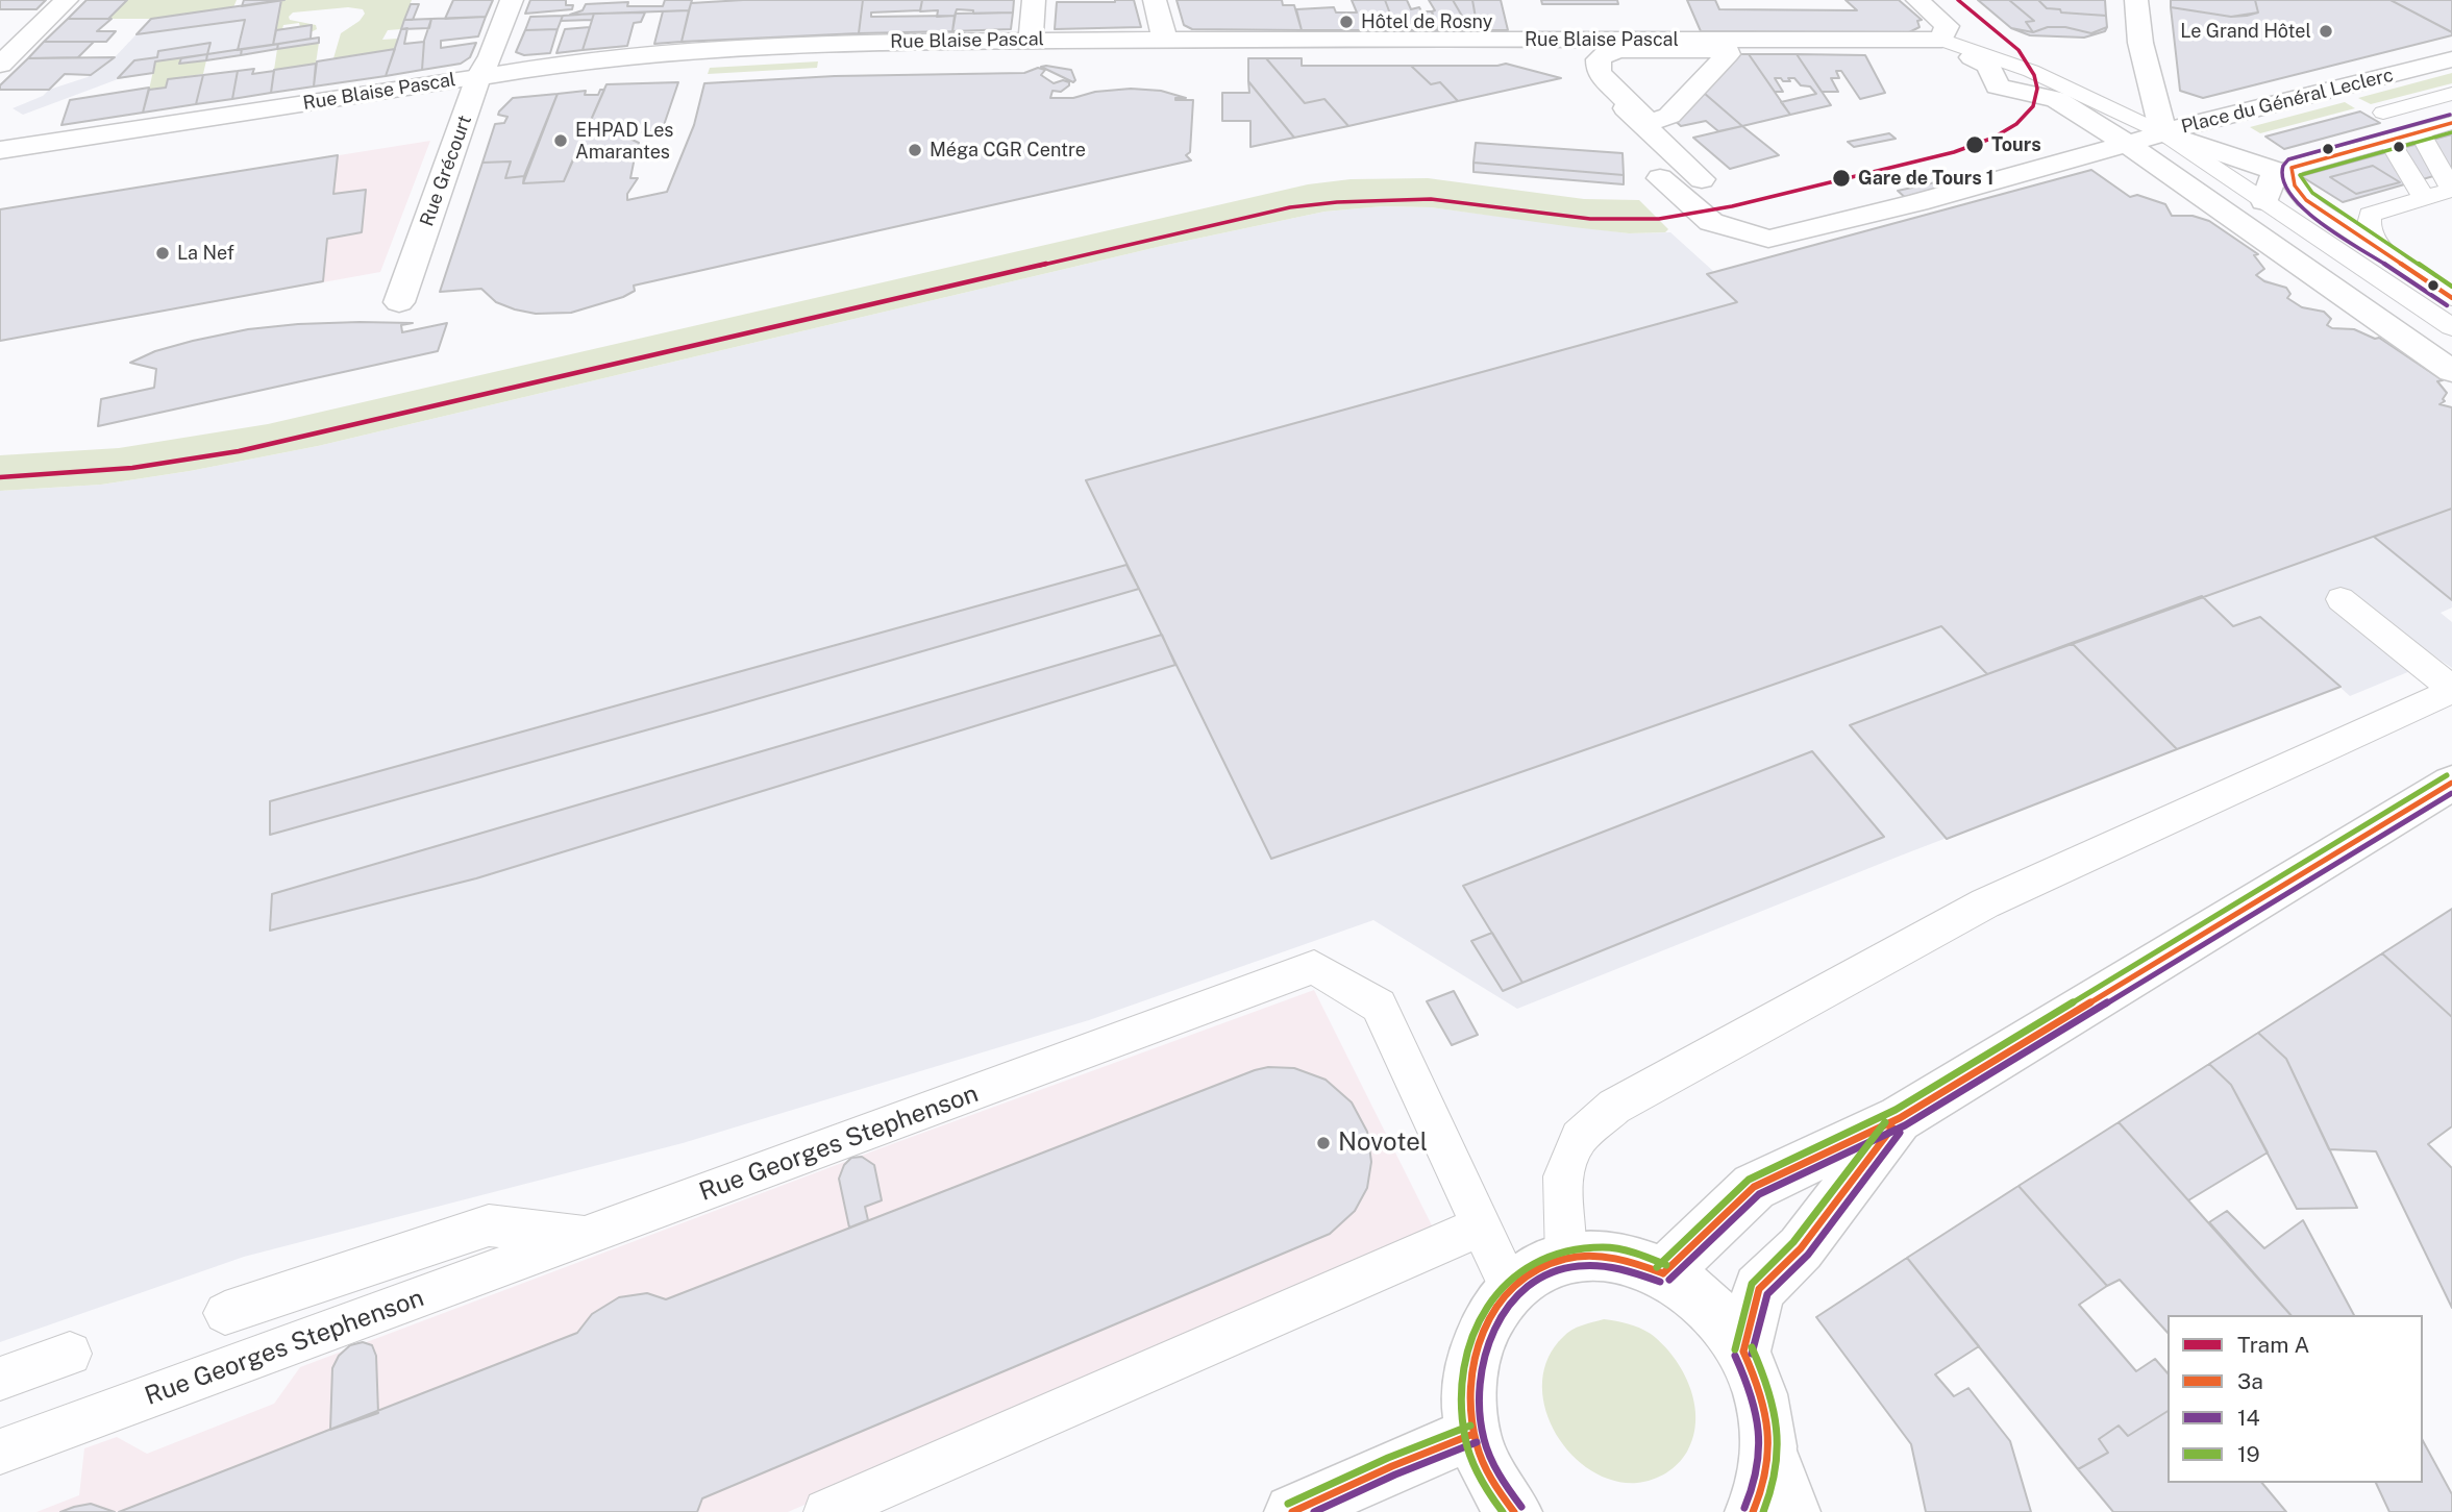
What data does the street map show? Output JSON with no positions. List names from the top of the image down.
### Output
{
  "streets": {
    "street": ["Rue Blaise Pascal", "Place du Général Leclerc", "Rue Grécourt"],
    "lane": ["Rue Georges Stephenson"]
  },
  "crossings": [
    ["Rue Blaise Pascal", "Rue Grécourt"]
  ],
  "places": [
    "Hôtel de Rosny",
    "Le Grand Hôtel",
    "EHPAD Les Amarantes",
    "Tours",
    "Méga CGR Centre",
    "Gare de Tours 1",
    "La Nef",
    "Novotel"
  ],
  "lines": [
    "tram line A",
    "transit line 14",
    "transit line 3a",
    "transit line 19"
  ],
  "legend": [
    "Tram A",
    "3a",
    "14",
    "19"
  ]
}
